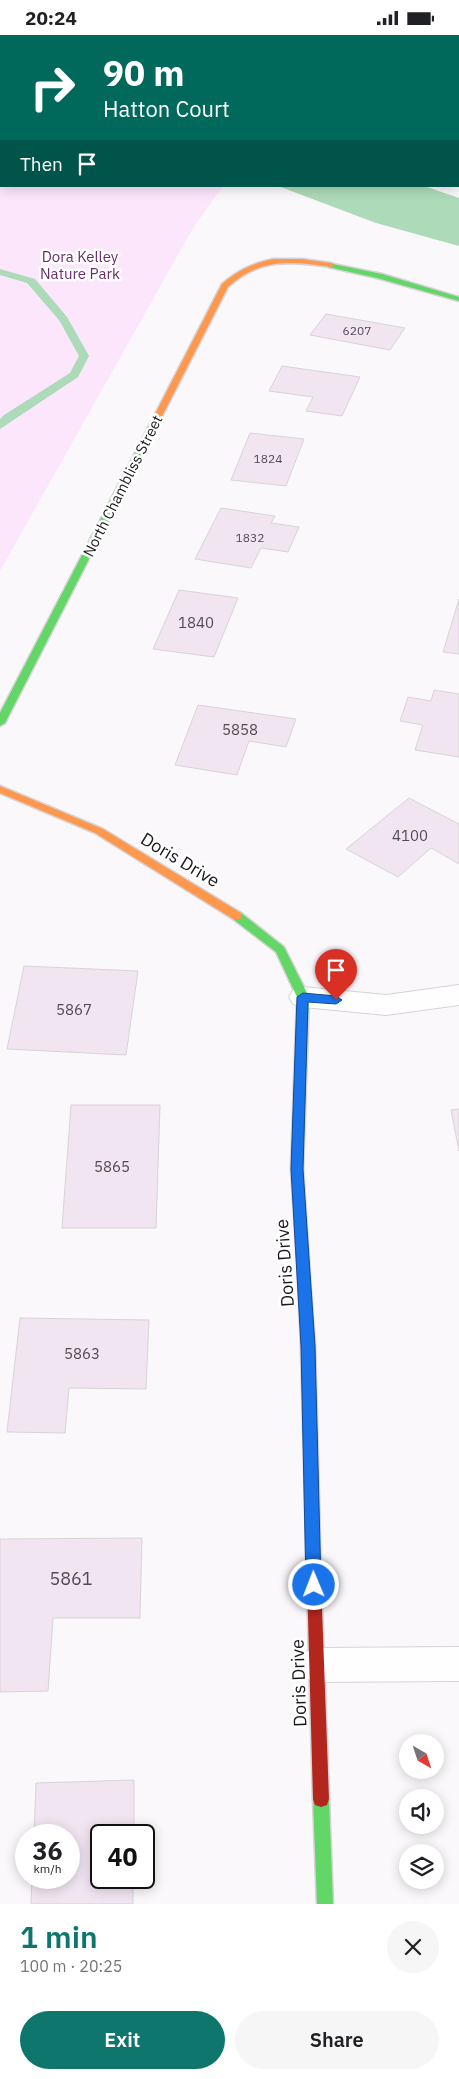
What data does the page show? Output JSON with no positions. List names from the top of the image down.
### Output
{
  "streets": {
    "street": ["North Chambliss Street", "Doris Drive"]
  },
  "parks": ["Dora Kelley Nature Park"],
  "house_numbers": [
    "6207",
    "1824",
    "1832",
    "1840",
    "5858",
    "4100",
    "5867",
    "5865",
    "5863",
    "5861"
  ],
  "north": "bottom right",
  "page": {
    "status": "20:24",
    "turn": ["90 m", "Hatton Court"],
    "then": "Then",
    "speed": "36 km/h",
    "limit": "40",
    "heading": ["1 min", "100 m · 20:25"],
    "buttons": ["Exit", "Share"]
  }
}
